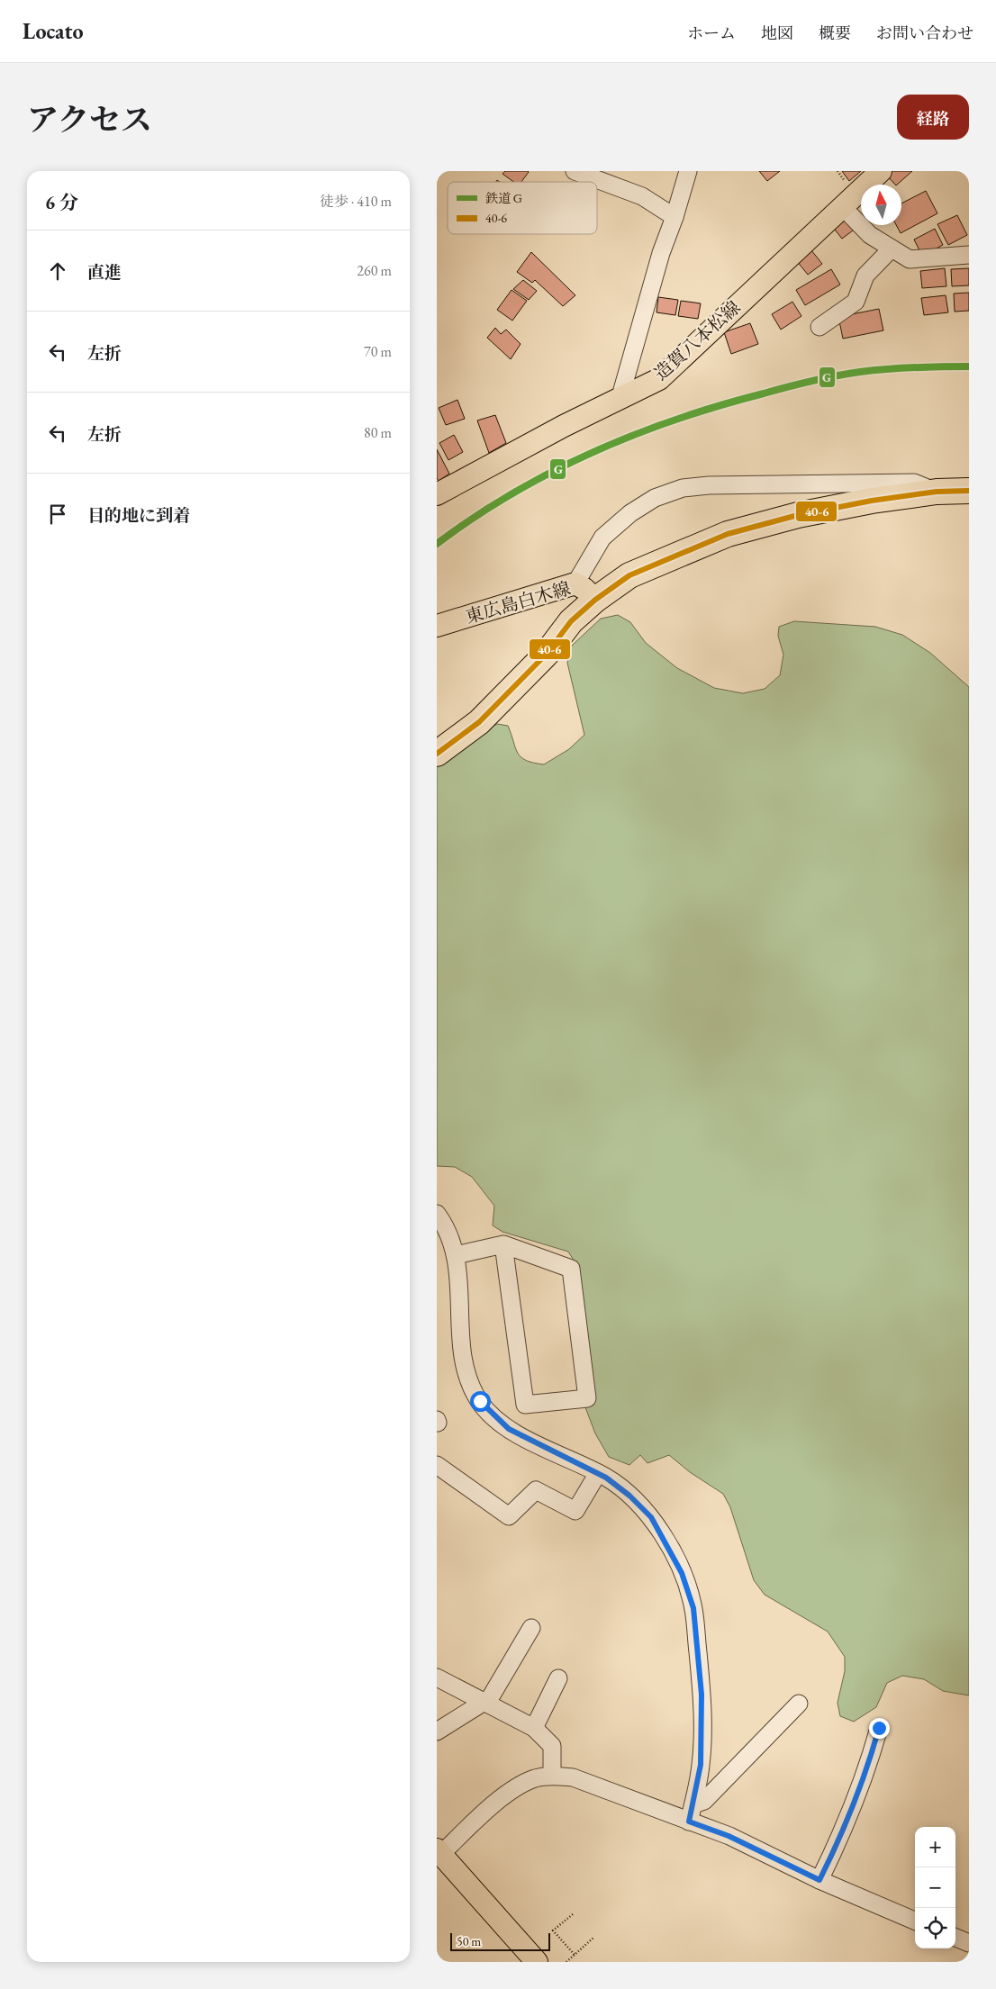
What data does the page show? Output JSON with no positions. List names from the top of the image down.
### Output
{
  "streets": {
    "main road": ["造賀八本松線", "東広島白木線"]
  },
  "lines": ["rail line G", "transit line 40-6"],
  "legend": ["鉄道 G", "40-6"],
  "scale_bar": "50 m",
  "north": "top",
  "page": {
    "header": "Locato",
    "nav": [
      "ホーム",
      "地図",
      "概要",
      "お問い合わせ"
    ],
    "title": "アクセス",
    "buttons": "経路",
    "heading": ["6 分", "徒歩 · 410 m"],
    "list": [
      ["直進", "260 m"],
      ["左折", "70 m"],
      ["左折", "80 m"],
      "目的地に到着"
    ],
    "map_buttons": ["+", "−"],
    "scale": "50 m"
  }
}
